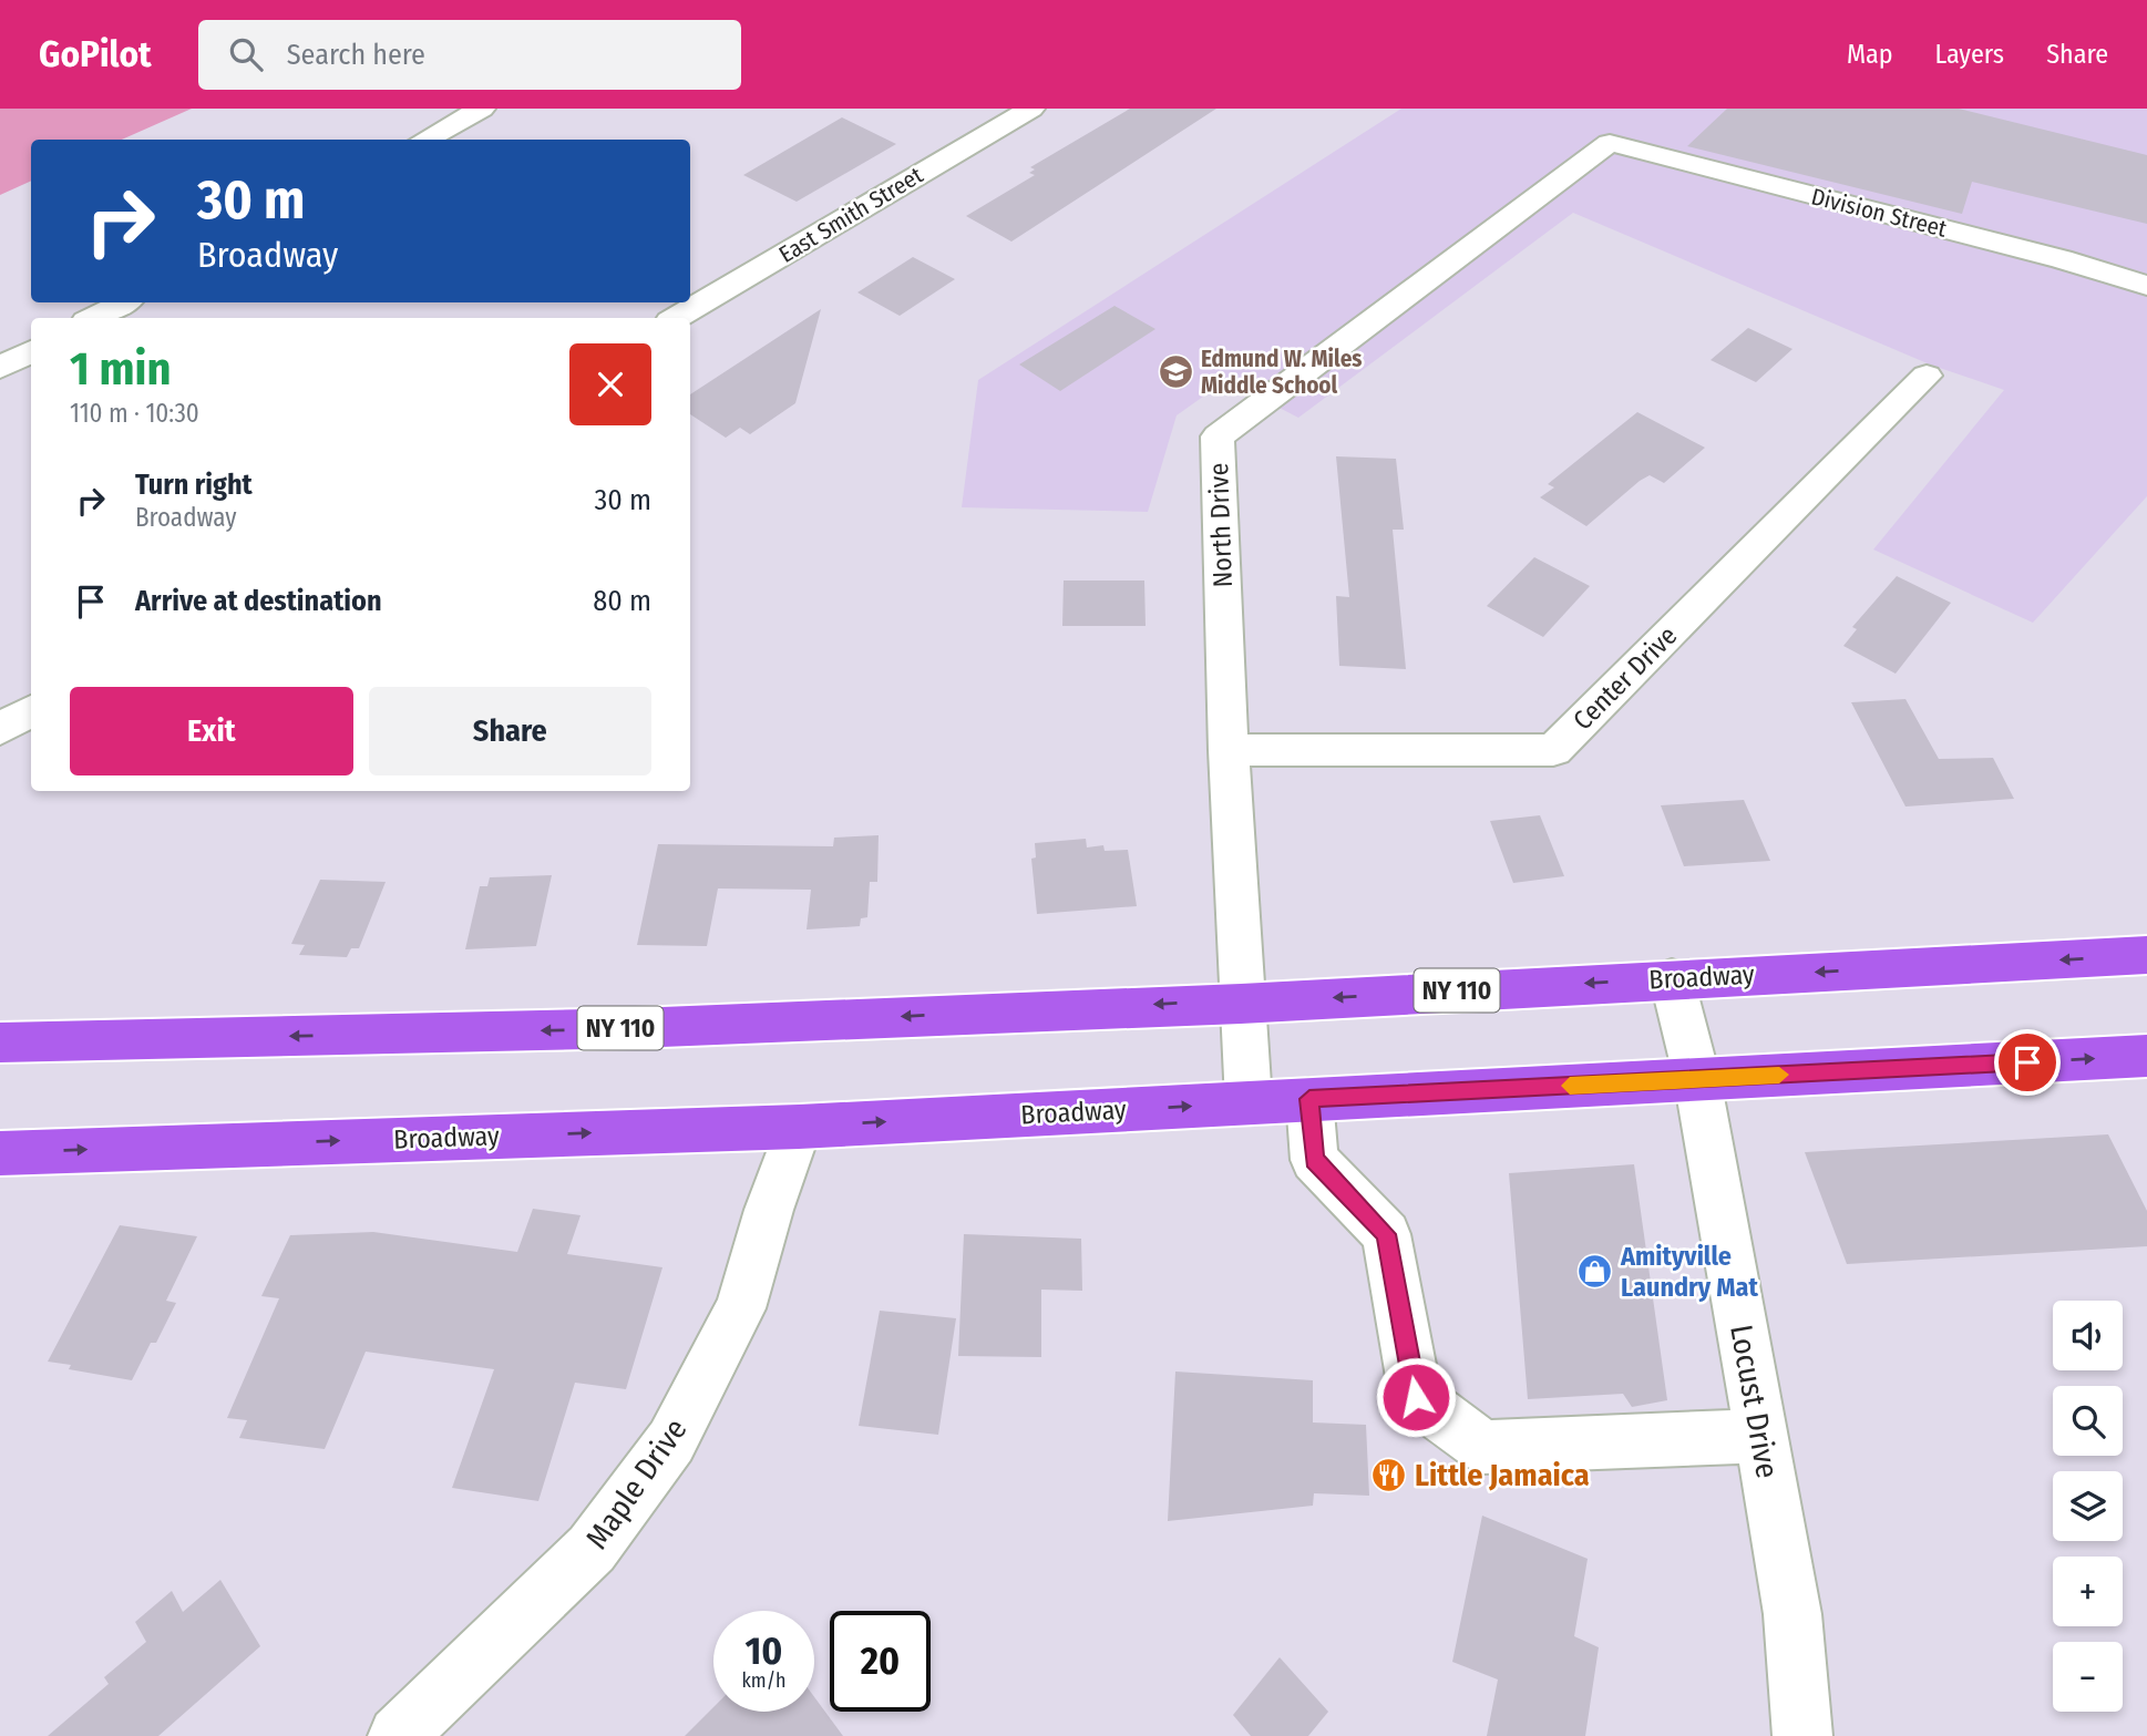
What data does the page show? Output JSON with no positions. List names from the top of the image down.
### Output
{
  "streets": {
    "main road": ["Broadway", "NY 110"],
    "street": [
      "Division Street",
      "East Smith Street",
      "North Drive",
      "Center Drive",
      "Locust Drive",
      "Maple Drive"
    ]
  },
  "crossings": [
    ["Division Street", "North Drive"],
    ["North Drive", "Center Drive"],
    ["North Drive", "Broadway"],
    ["Broadway", "Locust Drive"],
    ["Broadway", "Maple Drive"]
  ],
  "places": {
    "school or university": ["Edmund W. Miles Middle School"],
    "shop": ["Amityville Laundry Mat"],
    "restaurant": ["Little Jamaica"]
  },
  "page": {
    "header": "GoPilot",
    "search": "Search here",
    "nav": ["Map", "Layers", "Share"],
    "turn": ["30 m", "Broadway"],
    "heading": ["1 min", "110 m · 10:30"],
    "list": [
      {
        "name": "Turn right",
        "note": "Broadway",
        "value": "30 m"
      },
      {
        "name": "Arrive at destination",
        "value": "80 m"
      }
    ],
    "buttons": ["Exit", "Share"],
    "map_buttons": ["+", "−"],
    "speed": "10 km/h",
    "limit": "20"
  }
}
